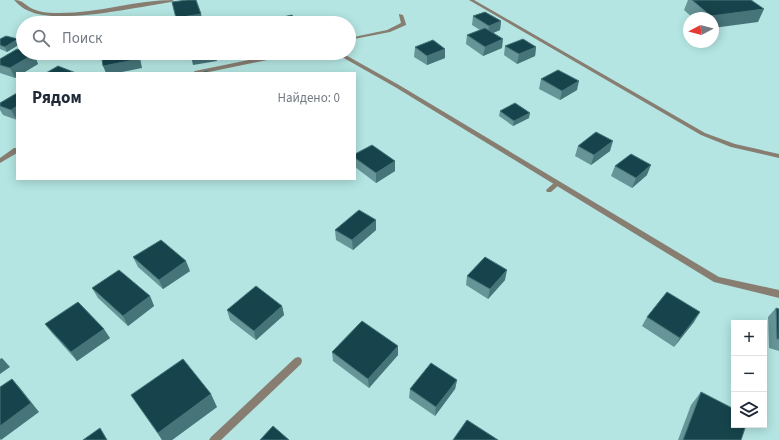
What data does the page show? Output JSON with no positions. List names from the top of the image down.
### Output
{
  "north": "left",
  "page": {
    "search": "Поиск",
    "heading": ["Рядом", "Найдено: 0"],
    "map_buttons": ["+", "−"]
  }
}
